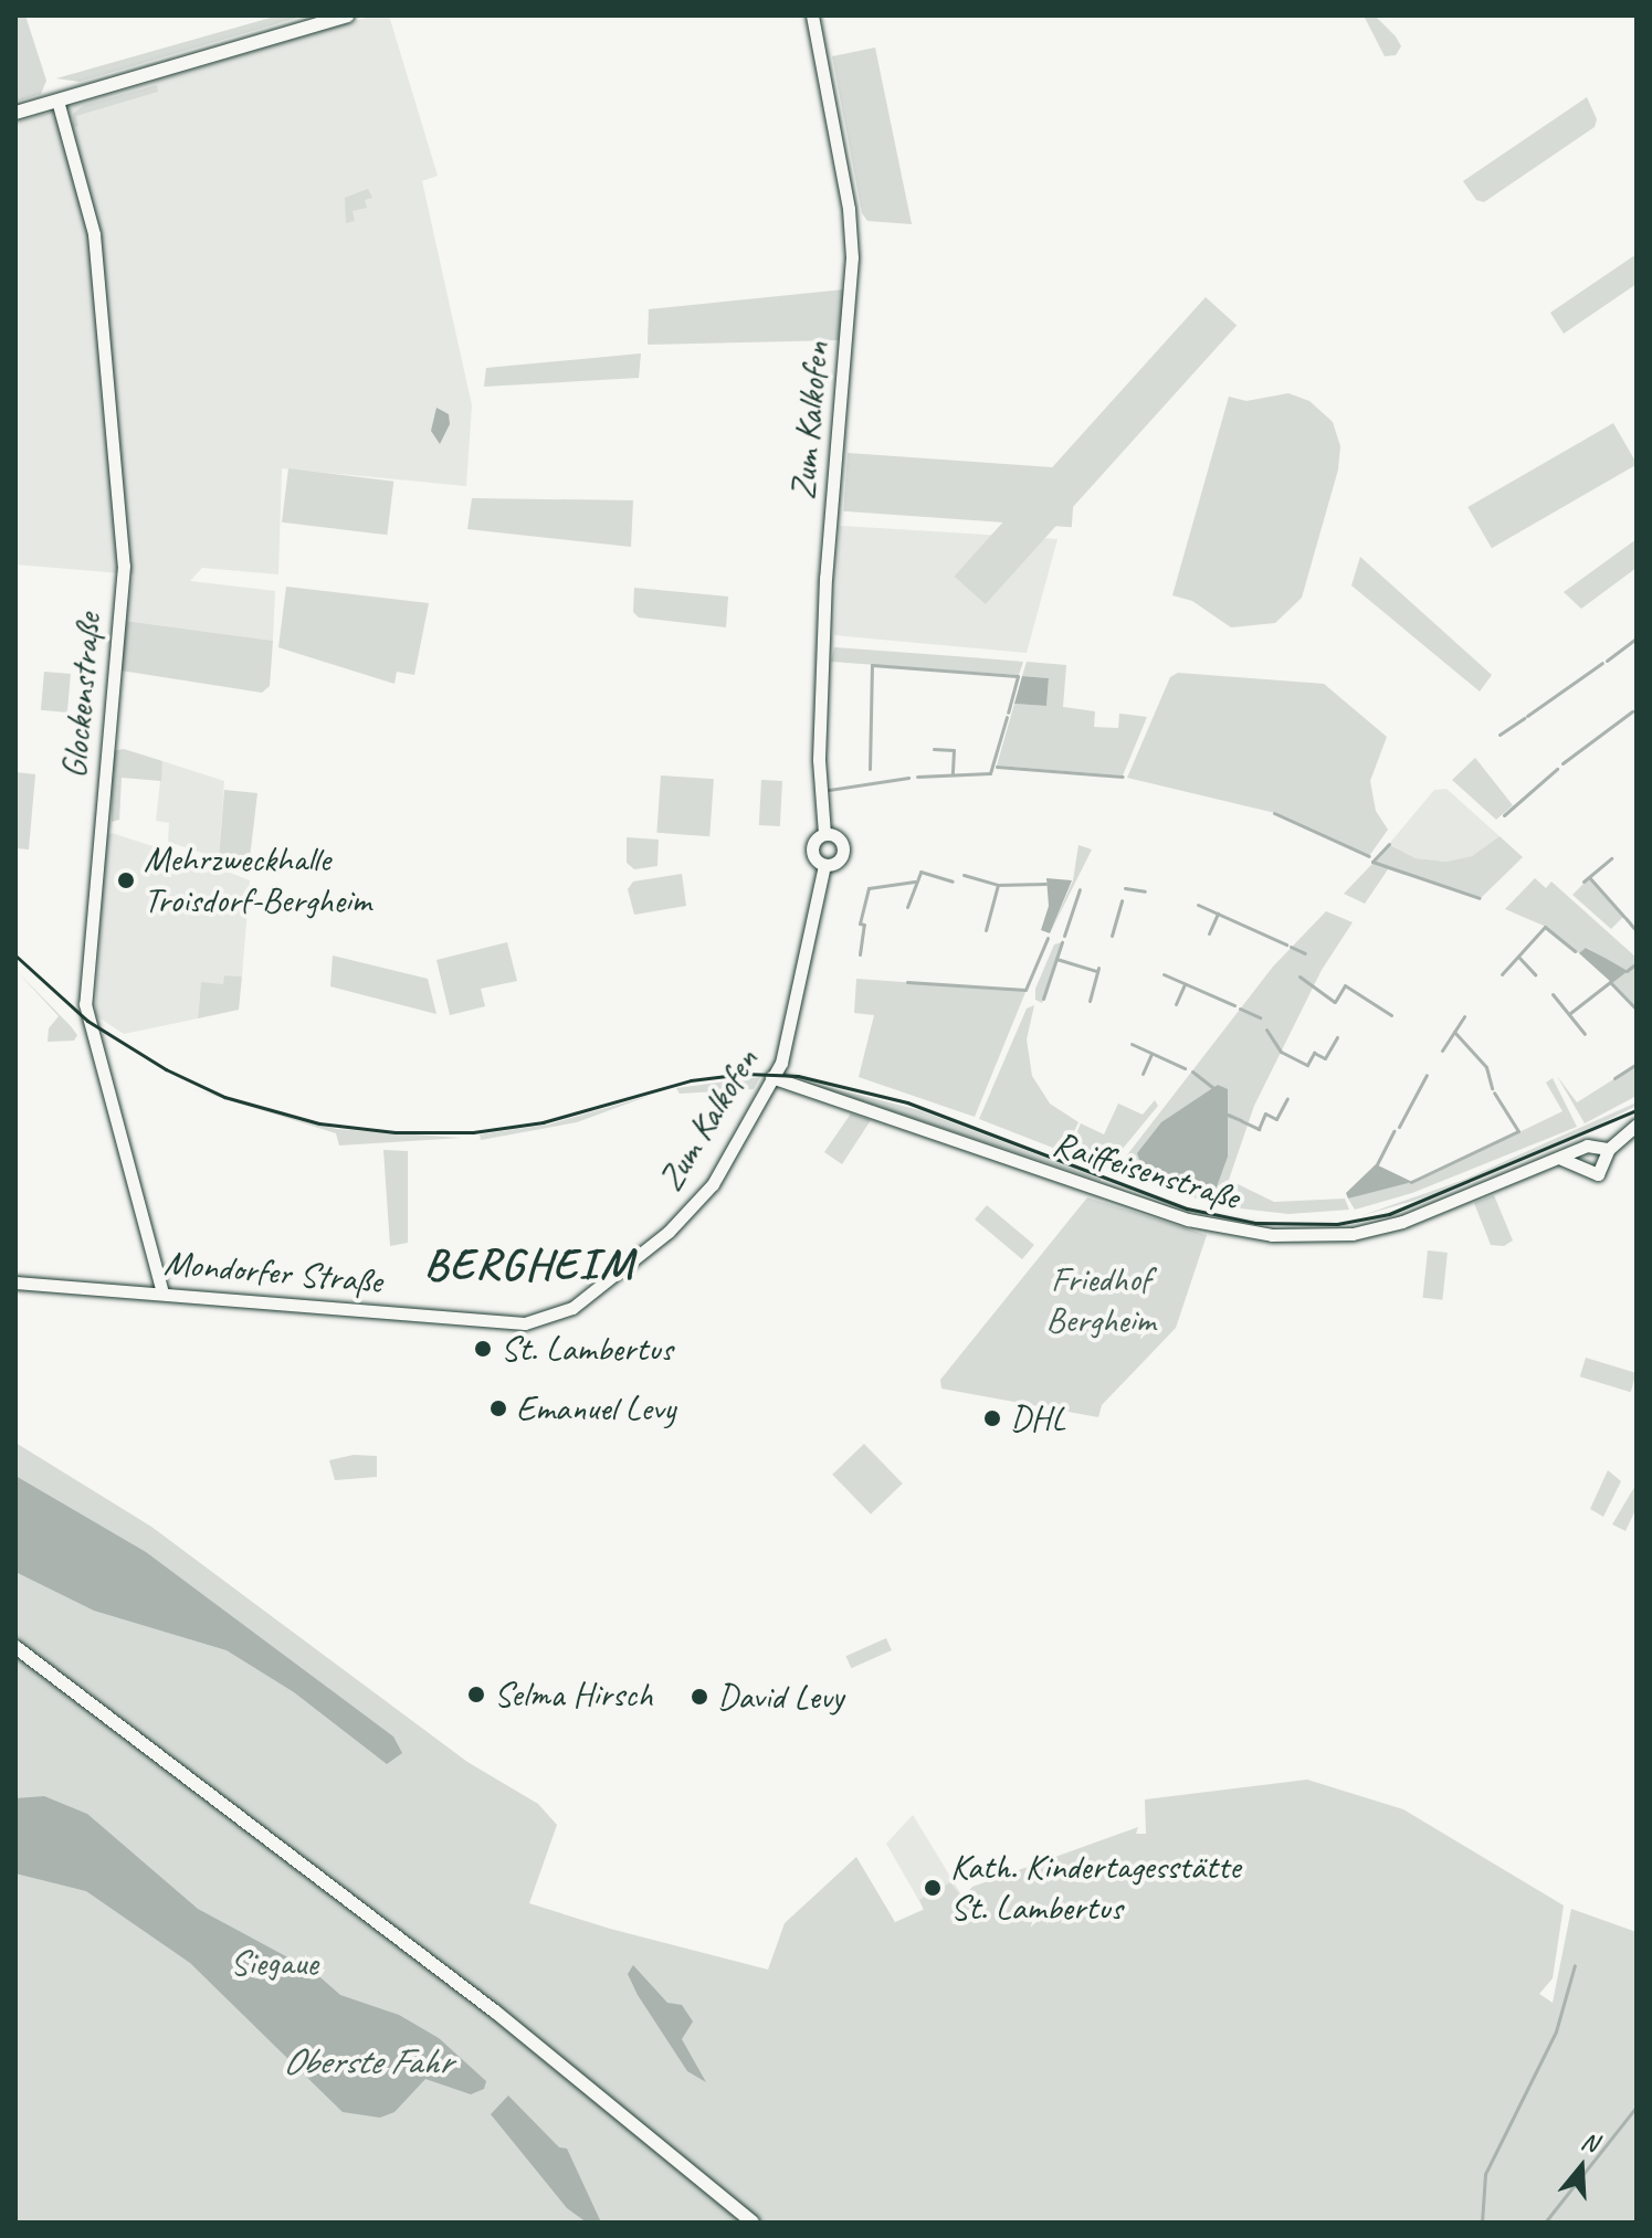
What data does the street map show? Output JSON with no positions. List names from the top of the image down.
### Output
{
  "streets": {
    "street": [
      "Zum Kalkofen",
      "Glockenstraße",
      "Raiffeisenstraße",
      "Mondorfer Straße"
    ]
  },
  "crossings": [
    ["Zum Kalkofen", "Raiffeisenstraße"],
    ["Zum Kalkofen", "Mondorfer Straße"],
    ["Glockenstraße", "Mondorfer Straße"]
  ],
  "districts": ["BERGHEIM"],
  "water": ["Oberste Fahr"],
  "parks": ["Friedhof Bergheim", "Siegaue"],
  "places": [
    "Mehrzweckhalle Troisdorf-Bergheim",
    "St. Lambertus",
    "Emanuel Levy",
    "DHL",
    "Selma Hirsch",
    "David Levy",
    "Kath. Kindertagesstätte St. Lambertus"
  ],
  "north": "top"
}
